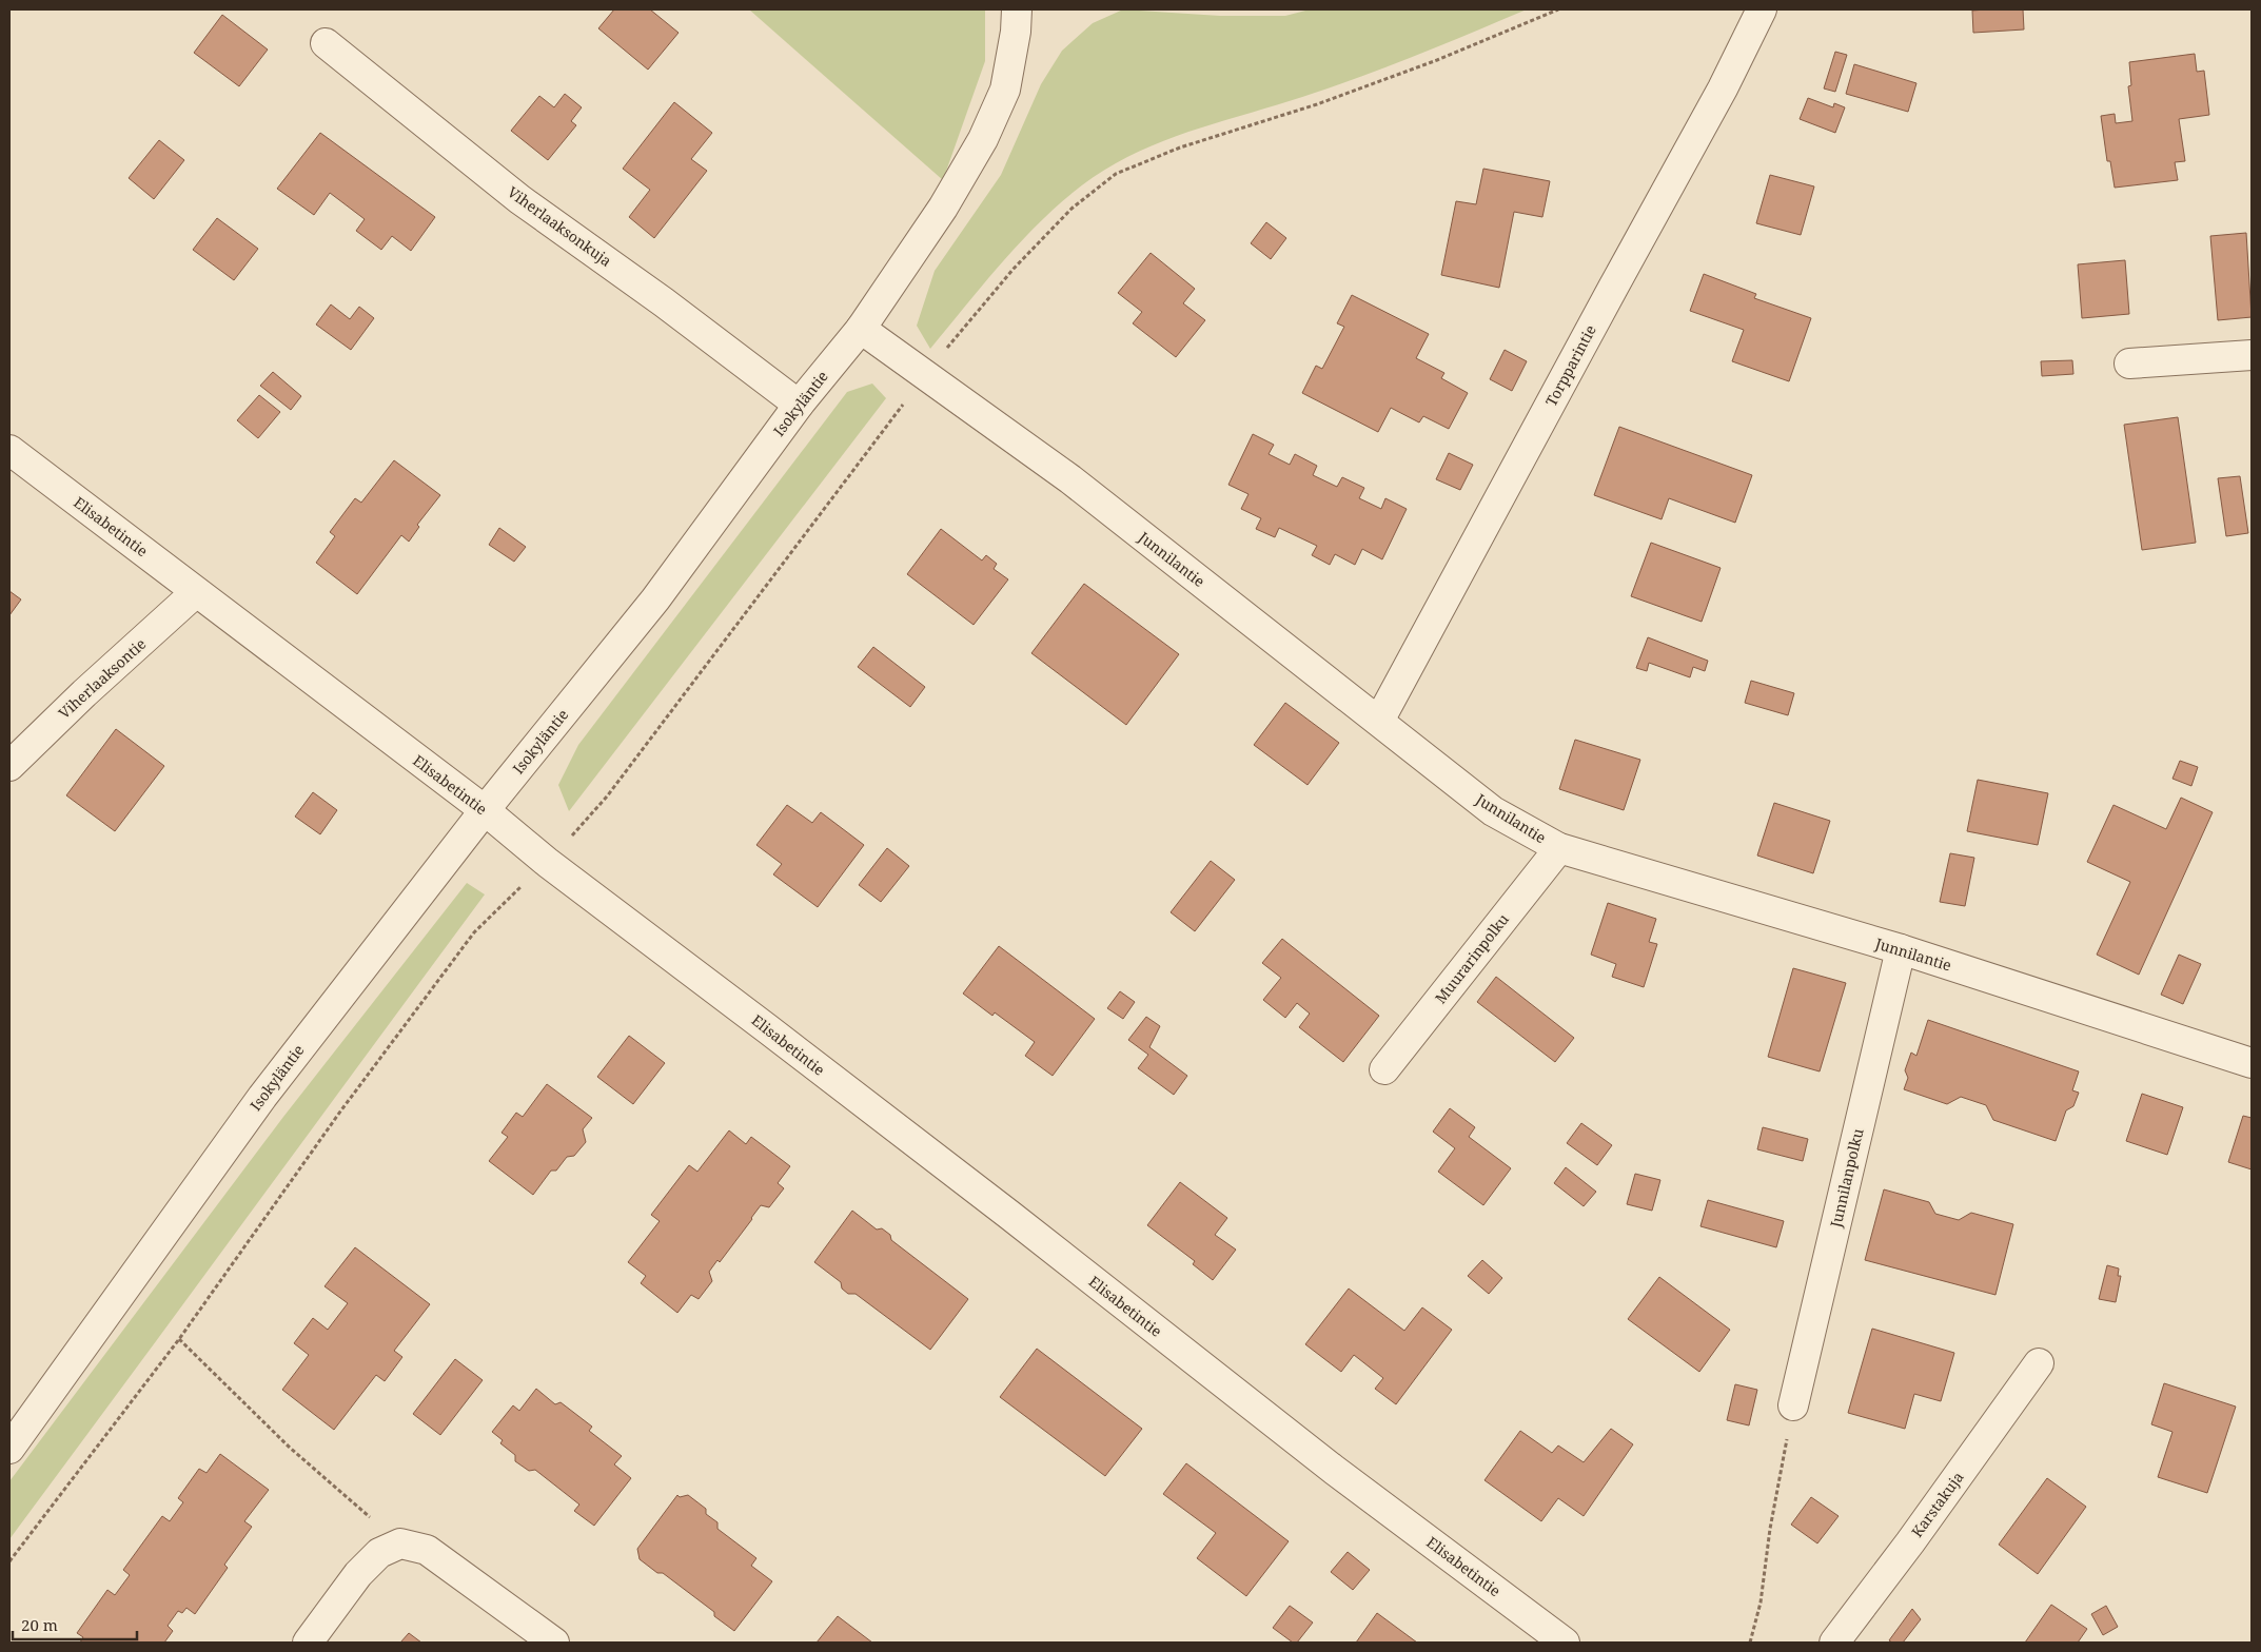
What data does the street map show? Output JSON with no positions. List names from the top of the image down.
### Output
{
  "streets": {
    "street": [
      "Viherlaaksonkuja",
      "Torpparintie",
      "Isokyläntie",
      "Elisabetintie",
      "Junnilantie",
      "Viherlaaksontie",
      "Muurarinpolku",
      "Junnilanpolku",
      "Karstakuja"
    ]
  },
  "crossings": [
    ["Viherlaaksonkuja", "Isokyläntie"],
    ["Torpparintie", "Junnilantie"],
    ["Isokyläntie", "Elisabetintie"],
    ["Isokyläntie", "Junnilantie"],
    ["Elisabetintie", "Viherlaaksontie"],
    ["Junnilantie", "Muurarinpolku"],
    ["Junnilantie", "Junnilanpolku"]
  ],
  "scale_bar": "20 m"
}
